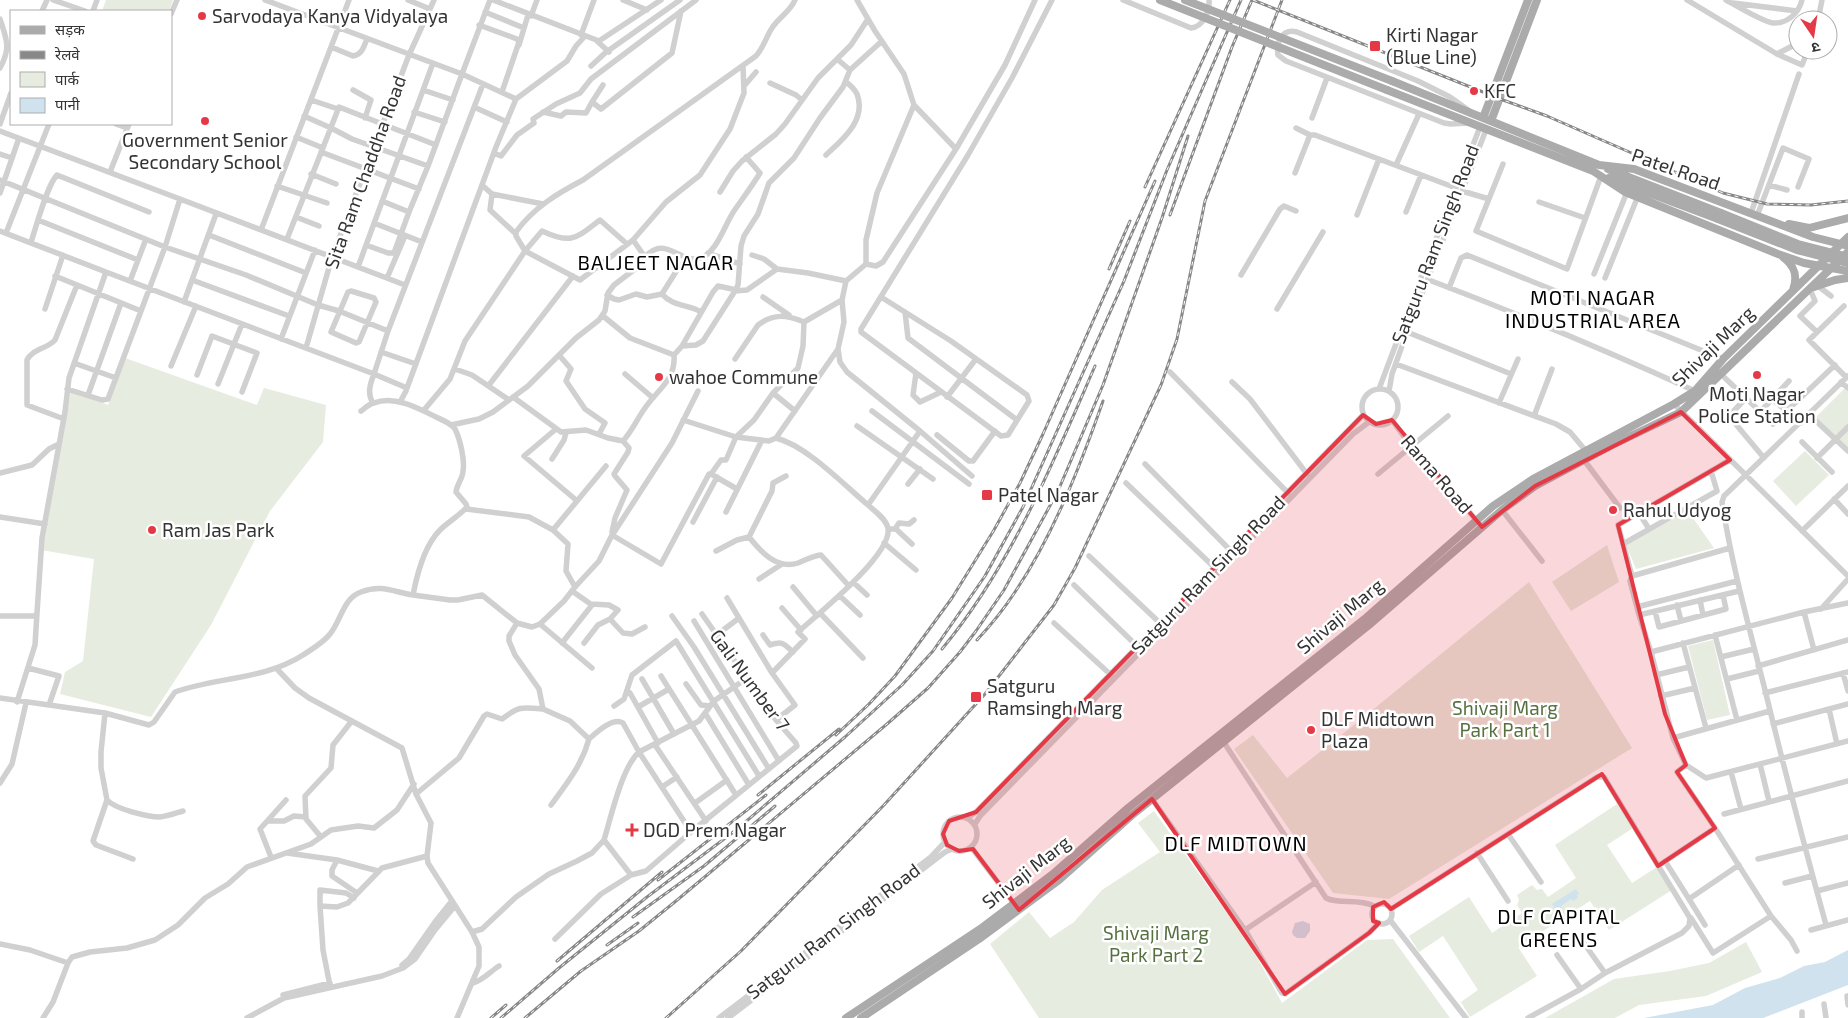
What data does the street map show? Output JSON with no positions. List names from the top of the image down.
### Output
{
  "streets": {
    "main road": ["Patel Road", "Shivaji Marg"],
    "street": [
      "Sita Ram Chaddha Road",
      "Satguru Ram Singh Road",
      "Rama Road",
      "Gali Number 7"
    ]
  },
  "crossings": [
    ["Patel Road", "Satguru Ram Singh Road"],
    ["Patel Road", "Shivaji Marg"],
    ["Satguru Ram Singh Road", "Rama Road"],
    ["Shivaji Marg", "Rama Road"]
  ],
  "districts": [
    "BALJEET NAGAR",
    "MOTI NAGAR INDUSTRIAL AREA",
    "DLF MIDTOWN",
    "DLF CAPITAL GREENS"
  ],
  "parks": ["Shivaji Marg Park Part 1", "Shivaji Marg Park Part 2"],
  "places": {
    "other": [
      "Sarvodaya Kanya Vidyalaya",
      "KFC",
      "Government Senior Secondary School",
      "Moti Nagar Police Station",
      "wahoe Commune",
      "Rahul Udyog",
      "Ram Jas Park",
      "DLF Midtown Plaza"
    ],
    "transit": ["Kirti Nagar (Blue Line)", "Patel Nagar", "Satguru Ramsingh Marg"],
    "health": ["DGD Prem Nagar"]
  },
  "legend": [
    "सड़क",
    "रेलवे",
    "पार्क",
    "पानी"
  ],
  "north": "bottom"
}
